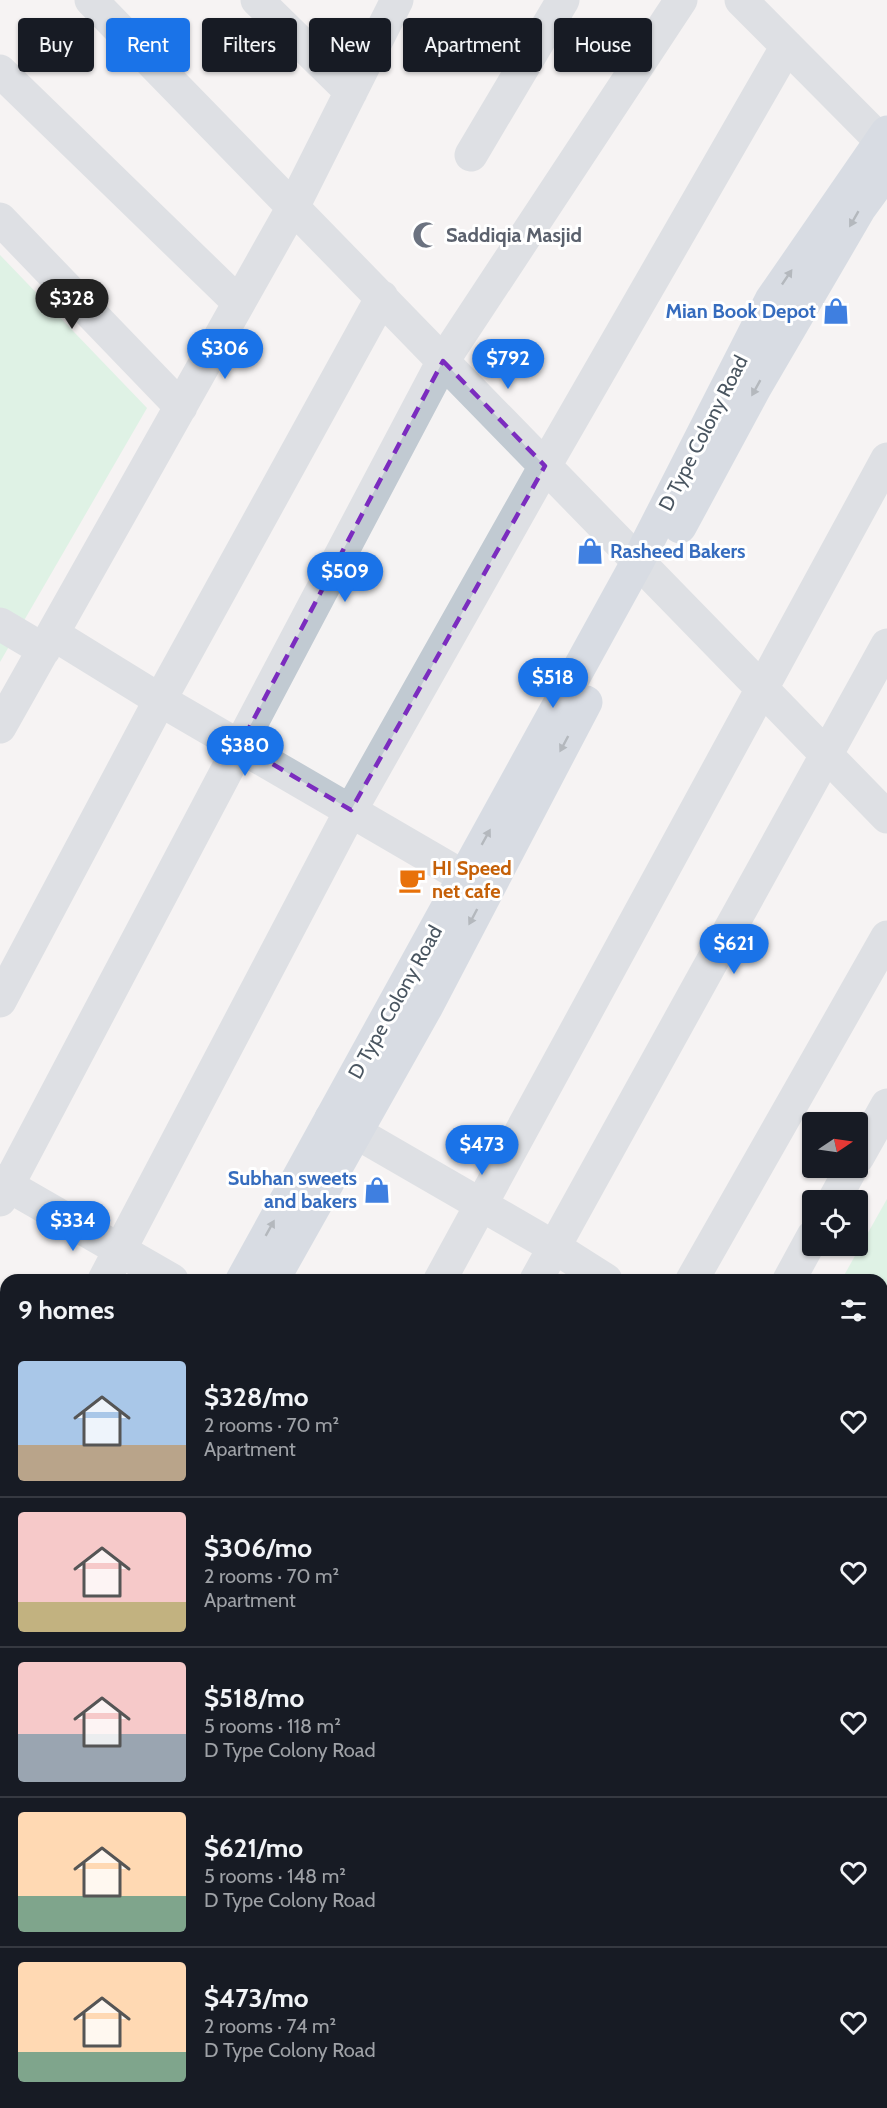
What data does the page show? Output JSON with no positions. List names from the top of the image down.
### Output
{
  "streets": {
    "main road": ["D Type Colony Road"]
  },
  "places": {
    "mosque": ["Saddiqia Masjid"],
    "shop": ["Mian Book Depot", "Rasheed Bakers", "Subhan sweets and bakers"],
    "cafe": ["HI Speed net cafe"]
  },
  "north": "right",
  "page": {
    "chip": [
      "Buy",
      "Rent",
      "Filters",
      "New",
      "Apartment",
      "House"
    ],
    "price": [
      "$328",
      "$306",
      "$792",
      "$509",
      "$518",
      "$380",
      "$621",
      "$473",
      "$334"
    ],
    "heading": "9 homes",
    "list": [
      {
        "name": "$328/mo",
        "note": "2 rooms · 70 m² · Apartment"
      },
      {
        "name": "$306/mo",
        "note": "2 rooms · 70 m² · Apartment"
      },
      {
        "name": "$518/mo",
        "note": "5 rooms · 118 m² · D Type Colony Road"
      },
      {
        "name": "$621/mo",
        "note": "5 rooms · 148 m² · D Type Colony Road"
      },
      {
        "name": "$473/mo",
        "note": "2 rooms · 74 m² · D Type Colony Road"
      }
    ]
  }
}
